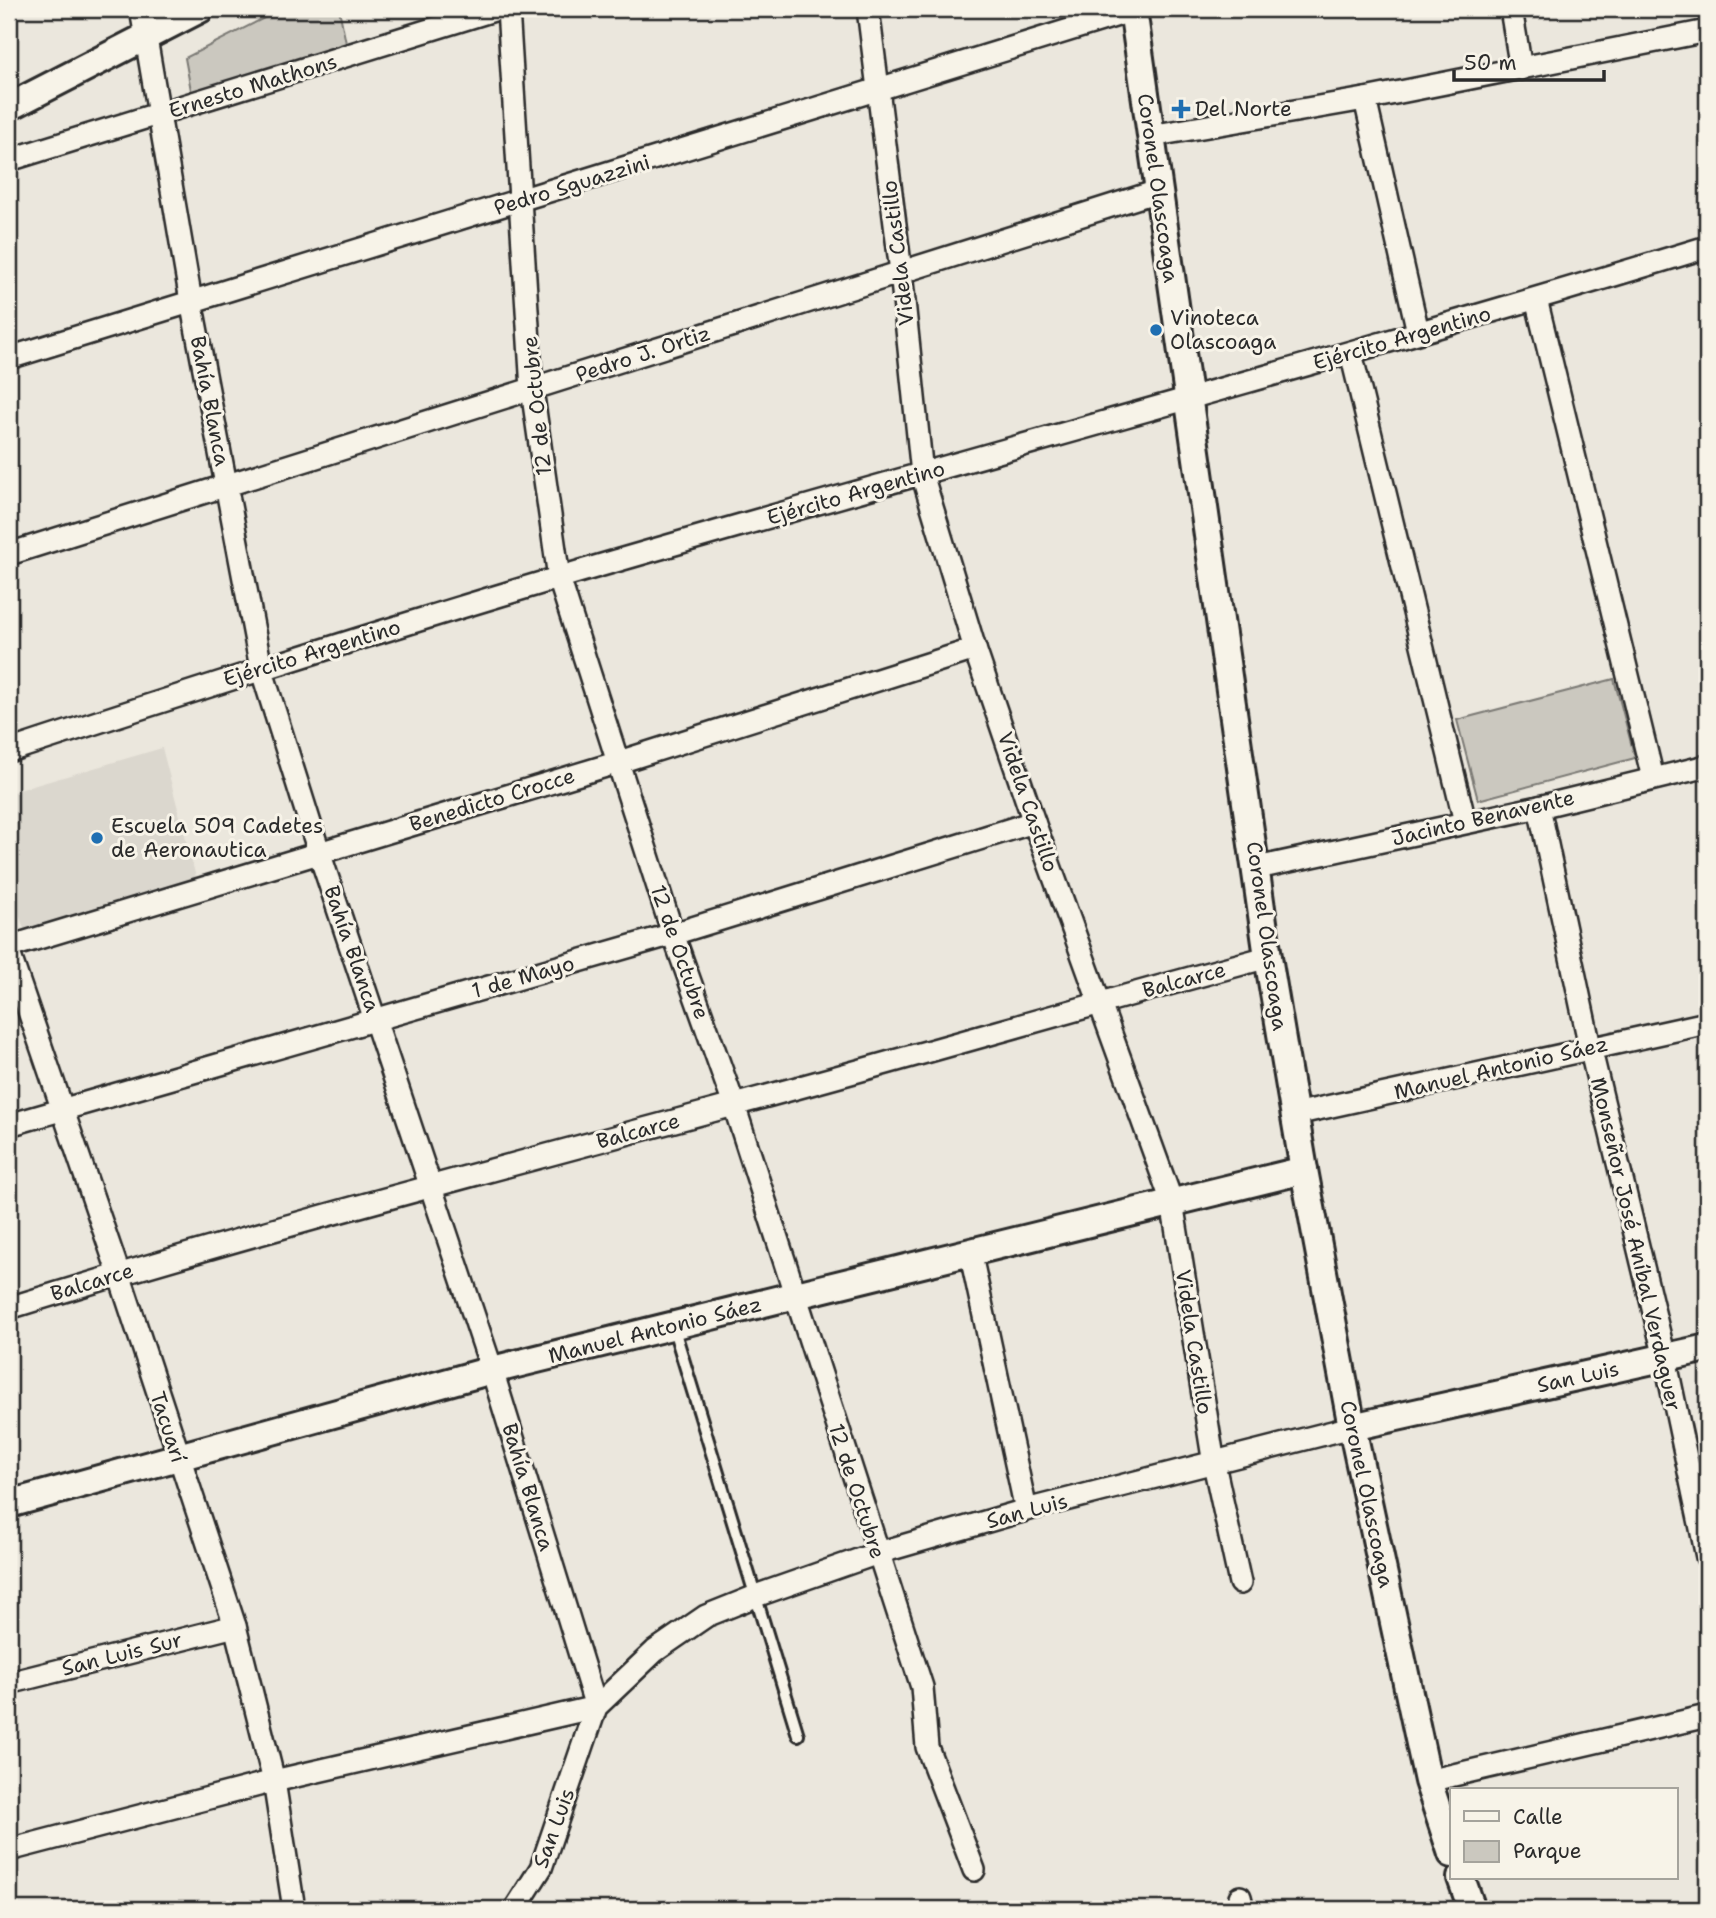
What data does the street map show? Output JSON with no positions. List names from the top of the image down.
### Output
{
  "streets": {
    "street": [
      "Ernesto Mathons",
      "Pedro Sguazzini",
      "Coronel Olascoaga",
      "Videla Castillo",
      "Ejército Argentino",
      "Pedro J. Ortiz",
      "Bahía Blanca",
      "12 de Octubre",
      "Benedicto Crocce",
      "Jacinto Benavente",
      "1 de Mayo",
      "Balcarce",
      "Manuel Antonio Sáez",
      "Monseñor José Aníbal Verdaguer",
      "San Luis",
      "Tacuarí",
      "San Luis Sur"
    ]
  },
  "crossings": [
    ["Ernesto Mathons", "Bahía Blanca"],
    ["Pedro Sguazzini", "Coronel Olascoaga"],
    ["Pedro Sguazzini", "Videla Castillo"],
    ["Pedro Sguazzini", "Bahía Blanca"],
    ["Pedro Sguazzini", "12 de Octubre"],
    ["Coronel Olascoaga", "Ejército Argentino"],
    ["Coronel Olascoaga", "Pedro J. Ortiz"],
    ["Coronel Olascoaga", "Jacinto Benavente"],
    ["Coronel Olascoaga", "Balcarce"],
    ["Coronel Olascoaga", "Manuel Antonio Sáez"],
    ["Coronel Olascoaga", "San Luis"],
    ["Videla Castillo", "Ejército Argentino"],
    ["Videla Castillo", "Pedro J. Ortiz"],
    ["Videla Castillo", "Benedicto Crocce"],
    ["Videla Castillo", "1 de Mayo"],
    ["Videla Castillo", "Balcarce"],
    ["Videla Castillo", "Manuel Antonio Sáez"],
    ["Videla Castillo", "San Luis"],
    ["Ejército Argentino", "Bahía Blanca"],
    ["Ejército Argentino", "12 de Octubre"],
    ["Pedro J. Ortiz", "Bahía Blanca"],
    ["Pedro J. Ortiz", "12 de Octubre"],
    ["Bahía Blanca", "Benedicto Crocce"],
    ["Bahía Blanca", "1 de Mayo"],
    ["Bahía Blanca", "Balcarce"],
    ["Bahía Blanca", "Manuel Antonio Sáez"],
    ["Bahía Blanca", "San Luis"],
    ["12 de Octubre", "Benedicto Crocce"],
    ["12 de Octubre", "1 de Mayo"],
    ["12 de Octubre", "Balcarce"],
    ["12 de Octubre", "Manuel Antonio Sáez"],
    ["12 de Octubre", "San Luis"],
    ["Jacinto Benavente", "Monseñor José Aníbal Verdaguer"],
    ["1 de Mayo", "Tacuarí"],
    ["Balcarce", "Tacuarí"],
    ["Manuel Antonio Sáez", "Monseñor José Aníbal Verdaguer"],
    ["Manuel Antonio Sáez", "Tacuarí"],
    ["Monseñor José Aníbal Verdaguer", "San Luis"],
    ["Tacuarí", "San Luis Sur"]
  ],
  "places": {
    "health": ["Del Norte"],
    "other": ["Vinoteca Olascoaga", "Escuela 509 Cadetes de Aeronautica"]
  },
  "legend": ["Calle", "Parque"],
  "scale_bar": "50 m"
}
